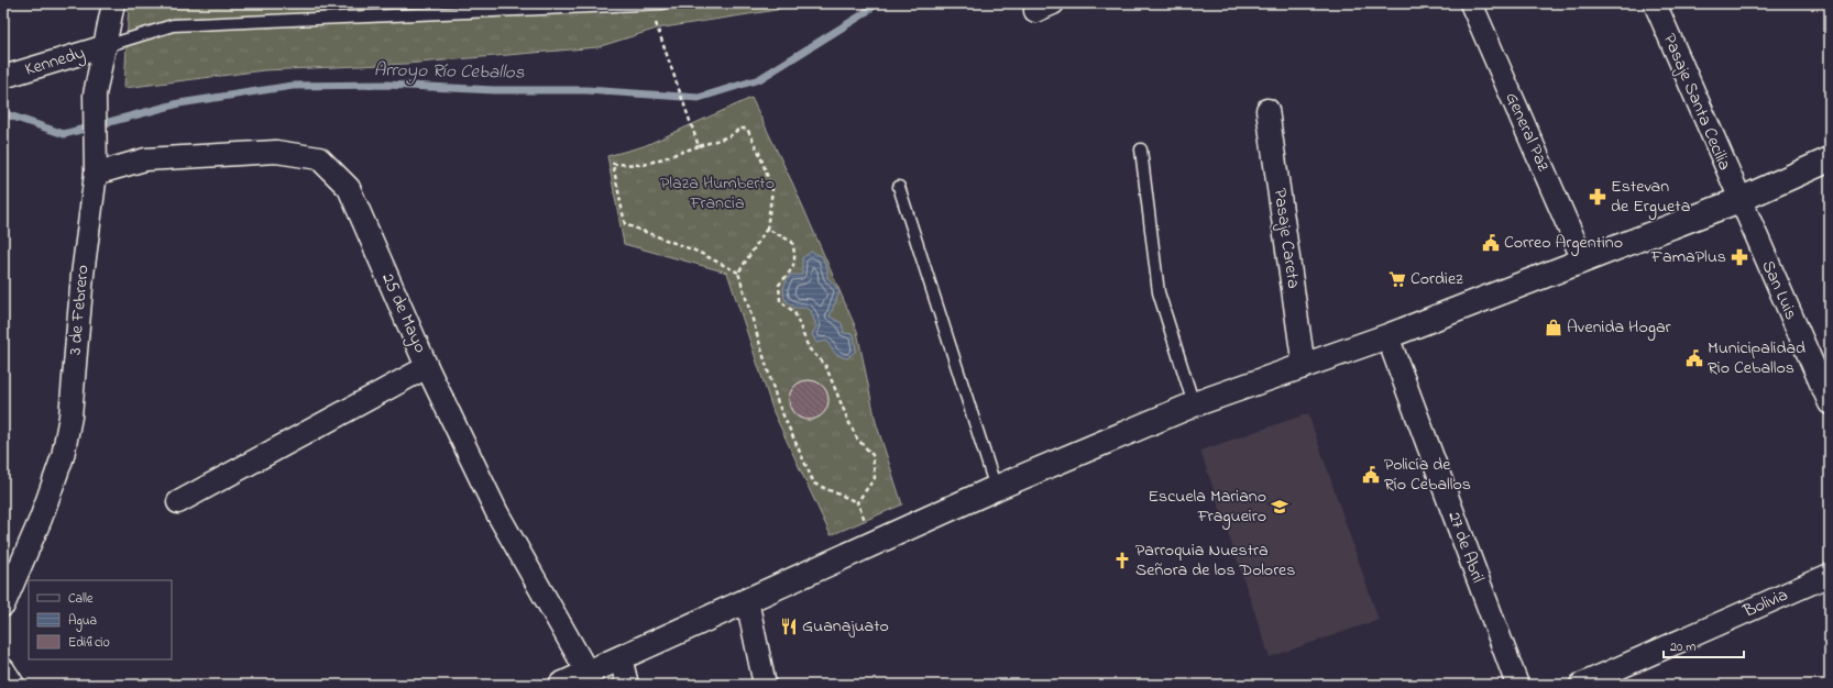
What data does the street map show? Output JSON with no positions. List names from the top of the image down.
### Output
{
  "streets": {
    "street": [
      "Kennedy",
      "Pasaje Santa Cecilia",
      "General Paz",
      "Pasaje Careta",
      "San Luis",
      "3 de Febrero",
      "25 de Mayo",
      "27 de Abril",
      "Bolivia"
    ]
  },
  "crossings": [
    ["Kennedy", "3 de Febrero"],
    ["Pasaje Santa Cecilia", "San Luis"],
    ["3 de Febrero", "25 de Mayo"]
  ],
  "water": ["Arroyo Río Ceballos"],
  "parks": ["Plaza Humberto Francia"],
  "places": {
    "pharmacy": ["Estevan de Ergueta", "FamaPlus"],
    "public building": ["Correo Argentino", "Municipalidad Rio Ceballos", "Policía de Río Ceballos"],
    "supermarket": ["Cordiez"],
    "shop": ["Avenida Hogar"],
    "school or university": ["Escuela Mariano Fragueiro"],
    "church": ["Parroquia Nuestra Señora de los Dolores"],
    "restaurant": ["Guanajuato"]
  },
  "legend": ["Calle", "Agua", "Edificio"],
  "scale_bar": "20 m"
}
